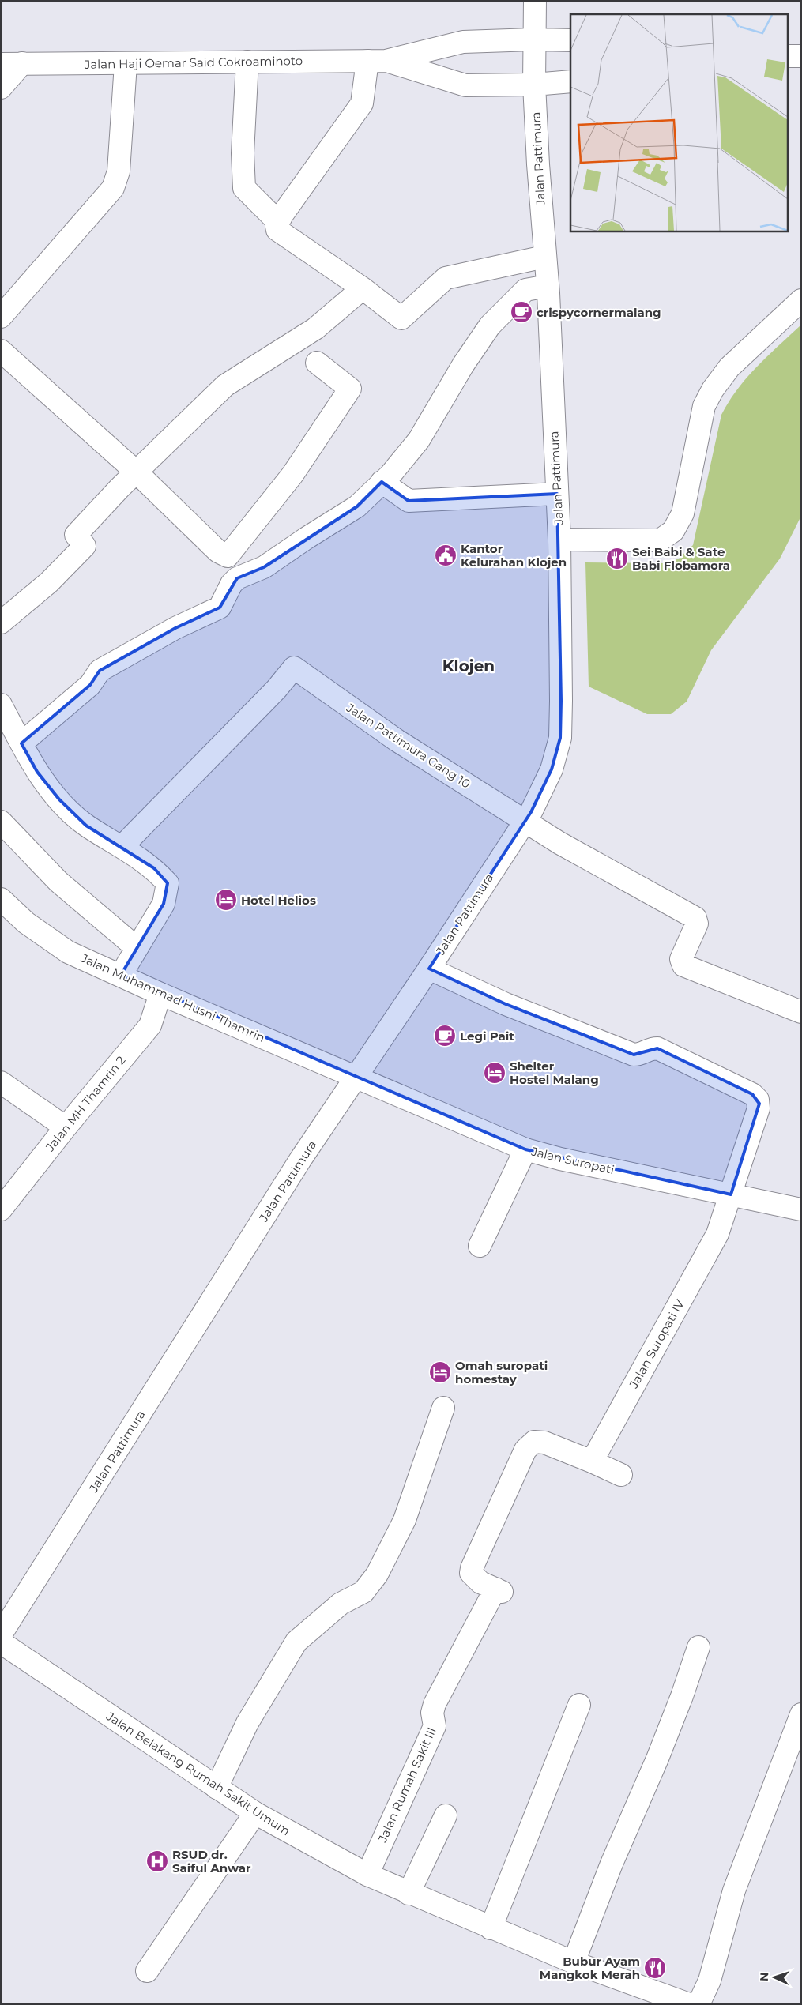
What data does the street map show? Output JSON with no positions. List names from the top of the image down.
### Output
{
  "streets": {
    "street": [
      "Jalan Haji Oemar Said Cokroaminoto",
      "Jalan Pattimura",
      "Jalan Pattimura Gang 10",
      "Jalan Muhammad Husni Thamrin",
      "Jalan MH Thamrin 2",
      "Jalan Suropati",
      "Jalan Suropati IV",
      "Jalan Belakang Rumah Sakit Umum",
      "Jalan Rumah Sakit III"
    ]
  },
  "crossings": [
    ["Jalan Haji Oemar Said Cokroaminoto", "Jalan Pattimura"],
    ["Jalan Pattimura", "Jalan Pattimura Gang 10"],
    ["Jalan Pattimura", "Jalan Muhammad Husni Thamrin"],
    ["Jalan Pattimura", "Jalan Suropati"],
    ["Jalan Pattimura", "Jalan Suropati IV"],
    ["Jalan Muhammad Husni Thamrin", "Jalan MH Thamrin 2"],
    ["Jalan Muhammad Husni Thamrin", "Jalan Suropati"],
    ["Jalan Suropati", "Jalan Suropati IV"],
    ["Jalan Suropati IV", "Jalan Rumah Sakit III"],
    ["Jalan Belakang Rumah Sakit Umum", "Jalan Rumah Sakit III"]
  ],
  "districts": ["Klojen"],
  "places": {
    "cafe": ["crispycornermalang", "Legi Pait"],
    "public building": ["Kantor Kelurahan Klojen"],
    "restaurant": ["Sei Babi & Sate Babi Flobamora", "Bubur Ayam Mangkok Merah"],
    "hotel": ["Hotel Helios", "Shelter Hostel Malang", "Omah suropati homestay"],
    "hospital": ["RSUD dr. Saiful Anwar"]
  },
  "north": "left"
}
